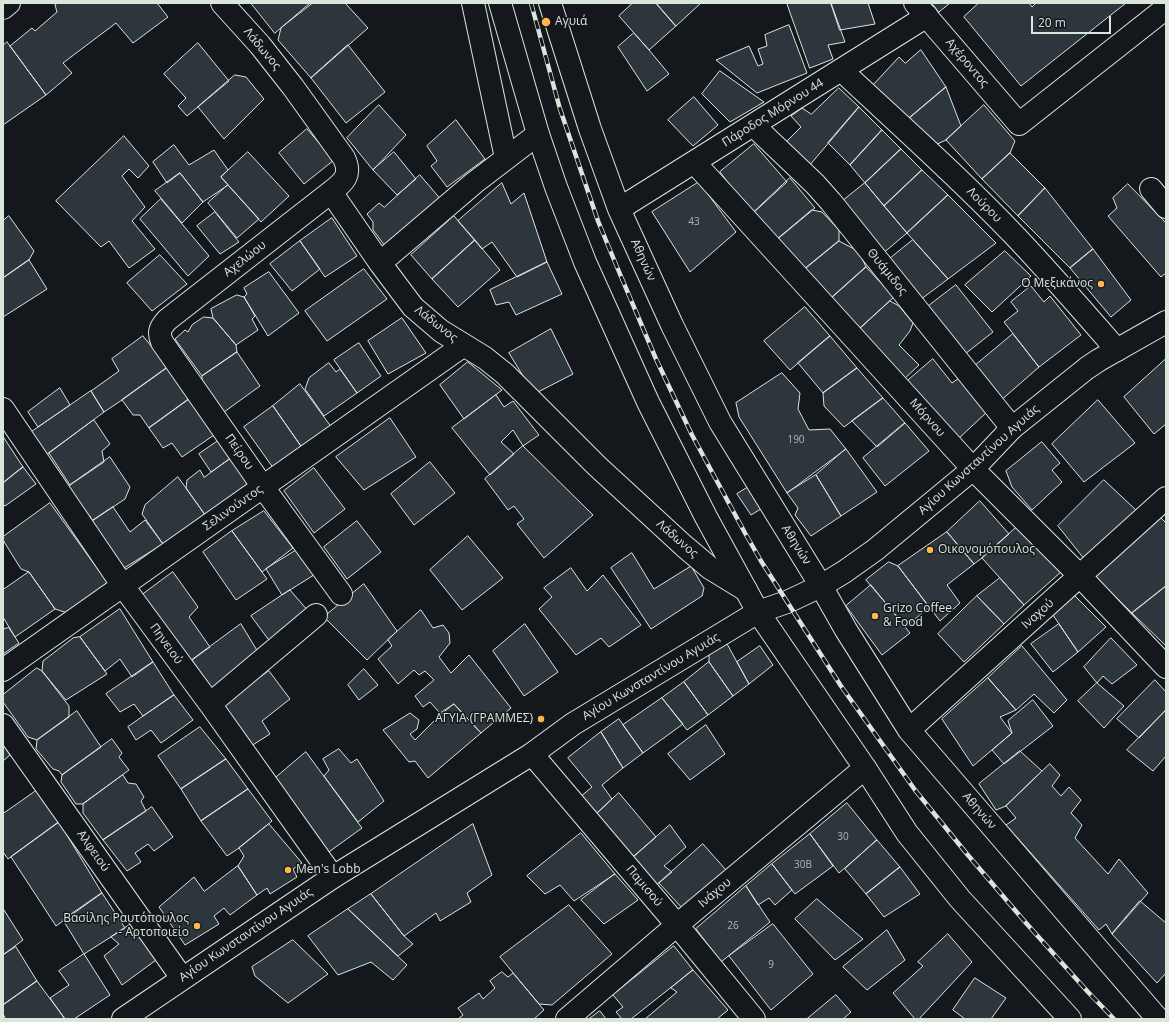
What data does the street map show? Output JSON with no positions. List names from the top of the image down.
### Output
{
  "streets": {
    "street": [
      "Λάδωνος",
      "Αχέροντος",
      "Πάροδος Μόρνου 44",
      "Λούρου",
      "Αχελώου",
      "Αθηνών",
      "Θυάμιδος",
      "Μόρνου",
      "Πείρου",
      "Αγίου Κωνσταντίνου Αγυιάς",
      "Σελινούντος",
      "Ιναχού",
      "Πηνειού",
      "Αλφειού",
      "Παμισού",
      "Ινάχου"
    ]
  },
  "crossings": [
    ["Λάδωνος", "Αχελώου"],
    ["Λάδωνος", "Σελινούντος"],
    ["Αχέροντος", "Πάροδος Μόρνου 44"],
    ["Πάροδος Μόρνου 44", "Λούρου"],
    ["Πάροδος Μόρνου 44", "Αθηνών"],
    ["Πάροδος Μόρνου 44", "Θυάμιδος"],
    ["Πάροδος Μόρνου 44", "Μόρνου"],
    ["Λούρου", "Αγίου Κωνσταντίνου Αγυιάς"],
    ["Αχελώου", "Πείρου"],
    ["Αθηνών", "Αγίου Κωνσταντίνου Αγυιάς"],
    ["Αθηνών", "Ιναχού"],
    ["Θυάμιδος", "Αγίου Κωνσταντίνου Αγυιάς"],
    ["Μόρνου", "Αγίου Κωνσταντίνου Αγυιάς"],
    ["Μόρνου", "Ιναχού"],
    ["Πείρου", "Σελινούντος"],
    ["Αγίου Κωνσταντίνου Αγυιάς", "Πηνειού"],
    ["Αγίου Κωνσταντίνου Αγυιάς", "Αλφειού"],
    ["Αγίου Κωνσταντίνου Αγυιάς", "Παμισού"],
    ["Σελινούντος", "Πηνειού"],
    ["Παμισού", "Ινάχου"]
  ],
  "places": [
    "Αγυιά",
    "Ο Μεξικάνος",
    "Οικονομόπουλος",
    "Grizo Coffee & Food",
    "ΑΓΥΙΑ (ΓΡΑΜΜΕΣ)",
    "Men's Lobb",
    "Βασίλης Ραυτόπουλος - Αρτοποιείο"
  ],
  "house_numbers": [
    "43",
    "190",
    "30",
    "30Β",
    "26",
    "9"
  ],
  "scale_bar": "20 m"
}
